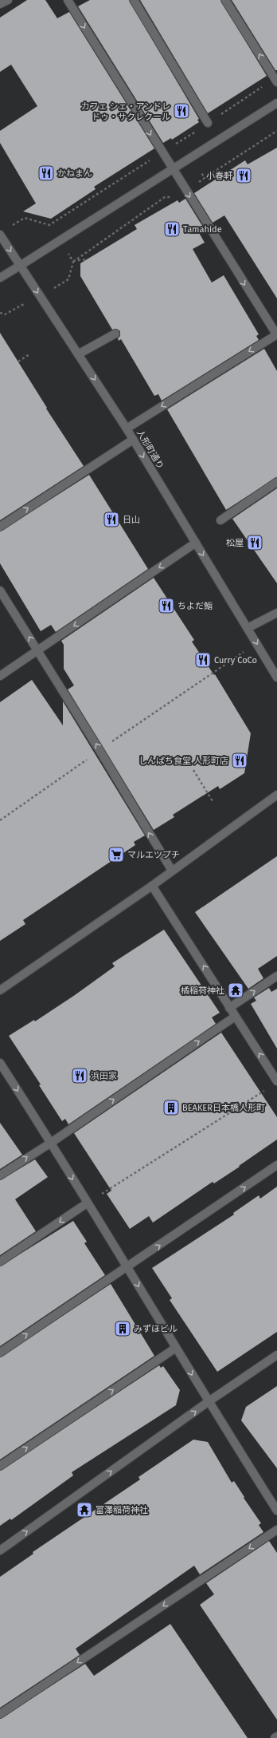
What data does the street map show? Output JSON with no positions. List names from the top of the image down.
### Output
{
  "streets": {
    "street": ["人形町通り"]
  },
  "one_way": ["人形町通り"],
  "places": {
    "restaurant": [
      "カフェ シェ・アンドレ ドゥ・サクレクール",
      "かねまん",
      "小春軒",
      "Tamahide",
      "日山",
      "松屋",
      "ちよだ鮨",
      "Curry CoCo",
      "しんぱち食堂 人形町店",
      "浜田家"
    ],
    "supermarket": ["マルエツプチ"],
    "temple": ["橘稲荷神社", "富澤稲荷神社"],
    "building": ["BEAKER日本橋人形町", "みずほビル"]
  }
}
